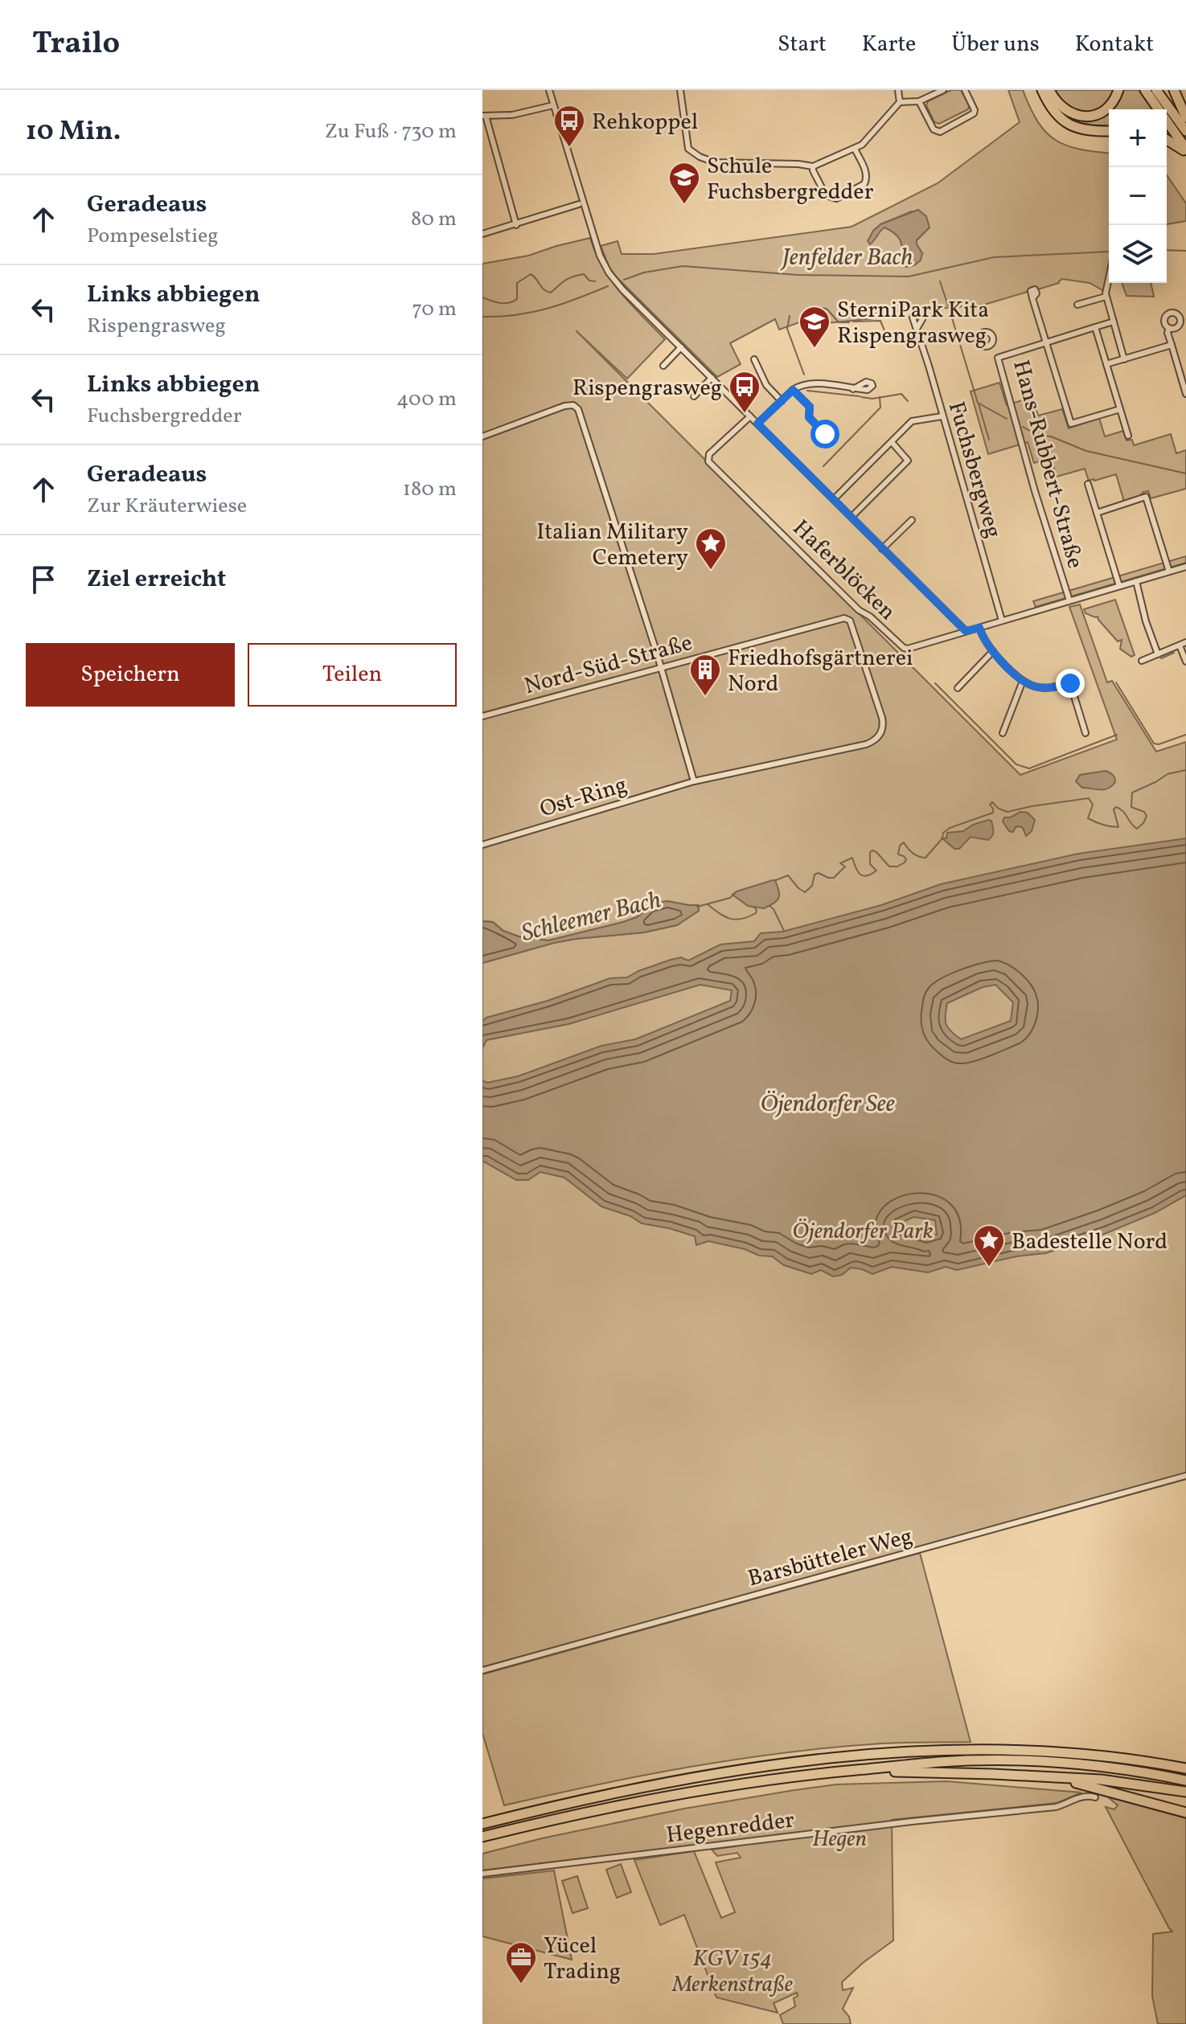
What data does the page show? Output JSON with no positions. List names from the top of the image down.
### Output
{
  "streets": {
    "street": [
      "Hans-Rubbert-Straße",
      "Fuchsbergweg",
      "Haferblöcken",
      "Nord-Süd-Straße",
      "Ost-Ring",
      "Barsbütteler Weg",
      "Hegenredder"
    ]
  },
  "crossings": [
    ["Hans-Rubbert-Straße", "Haferblöcken"],
    ["Fuchsbergweg", "Haferblöcken"],
    ["Nord-Süd-Straße", "Ost-Ring"]
  ],
  "water": ["Jenfelder Bach", "Schleemer Bach", "Öjendorfer See"],
  "parks": ["Öjendorfer Park", "Hegen", "KGV 154 Merkenstraße"],
  "places": {
    "bus stop": ["Rehkoppel", "Rispengrasweg"],
    "school or university": ["Schule Fuchsbergredder", "SterniPark Kita Rispengrasweg"],
    "place": ["Italian Military Cemetery", "Badestelle Nord"],
    "building": ["Friedhofsgärtnerei Nord"],
    "office": ["Yücel Trading"]
  },
  "page": {
    "header": "Trailo",
    "nav": [
      "Start",
      "Karte",
      "Über uns",
      "Kontakt"
    ],
    "heading": ["10 Min.", "Zu Fuß · 730 m"],
    "map_buttons": ["+", "−"],
    "list": [
      ["Geradeaus", "Pompeselstieg", "80 m"],
      ["Links abbiegen", "Rispengrasweg", "70 m"],
      ["Links abbiegen", "Fuchsbergredder", "400 m"],
      ["Geradeaus", "Zur Kräuterwiese", "180 m"],
      "Ziel erreicht"
    ],
    "buttons": ["Speichern", "Teilen"]
  }
}
